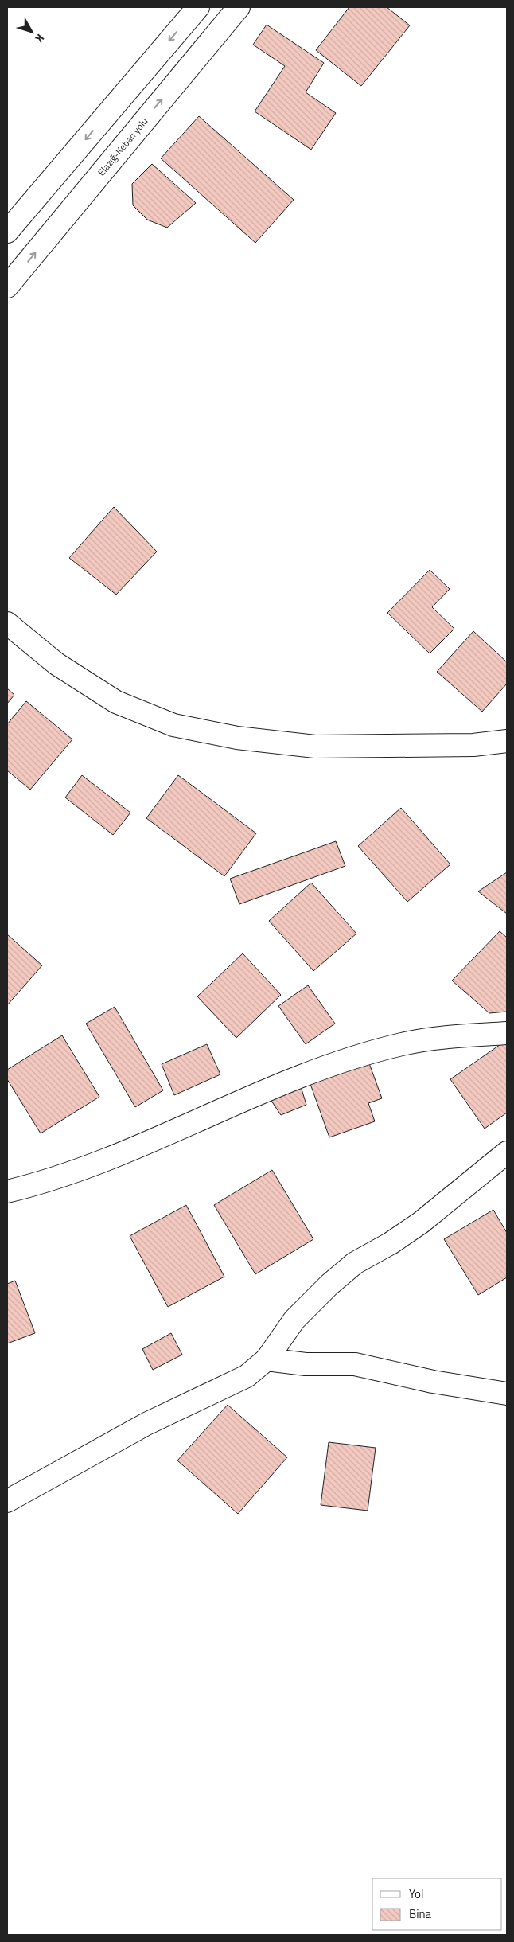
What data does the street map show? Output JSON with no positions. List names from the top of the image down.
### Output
{
  "streets": {
    "main road": ["Elazığ-Keban yolu"]
  },
  "legend": ["Yol", "Bina"],
  "north": "bottom right"
}
